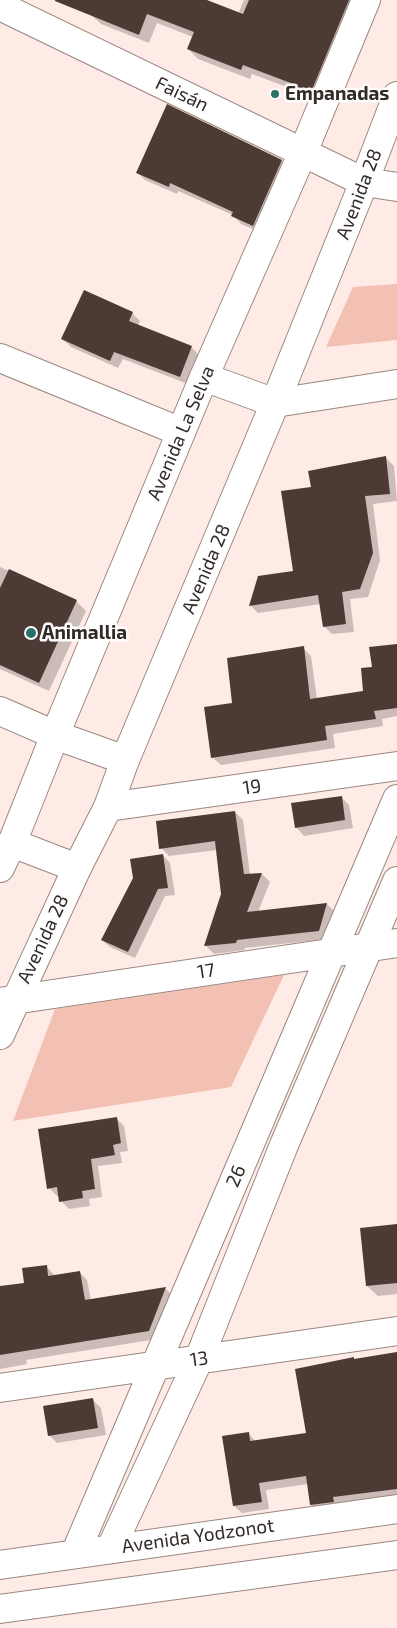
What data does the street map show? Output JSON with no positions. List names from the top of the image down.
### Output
{
  "streets": {
    "street": [
      "Faisán",
      "Avenida 28",
      "Avenida La Selva",
      "19",
      "17",
      "26",
      "13",
      "Avenida Yodzonot"
    ]
  },
  "crossings": [
    ["Faisán", "Avenida 28"],
    ["Faisán", "Avenida La Selva"],
    ["Avenida 28", "19"],
    ["Avenida 28", "17"],
    ["17", "26"],
    ["26", "13"],
    ["26", "Avenida Yodzonot"]
  ],
  "places": ["Empanadas", "Animallia"]
}
